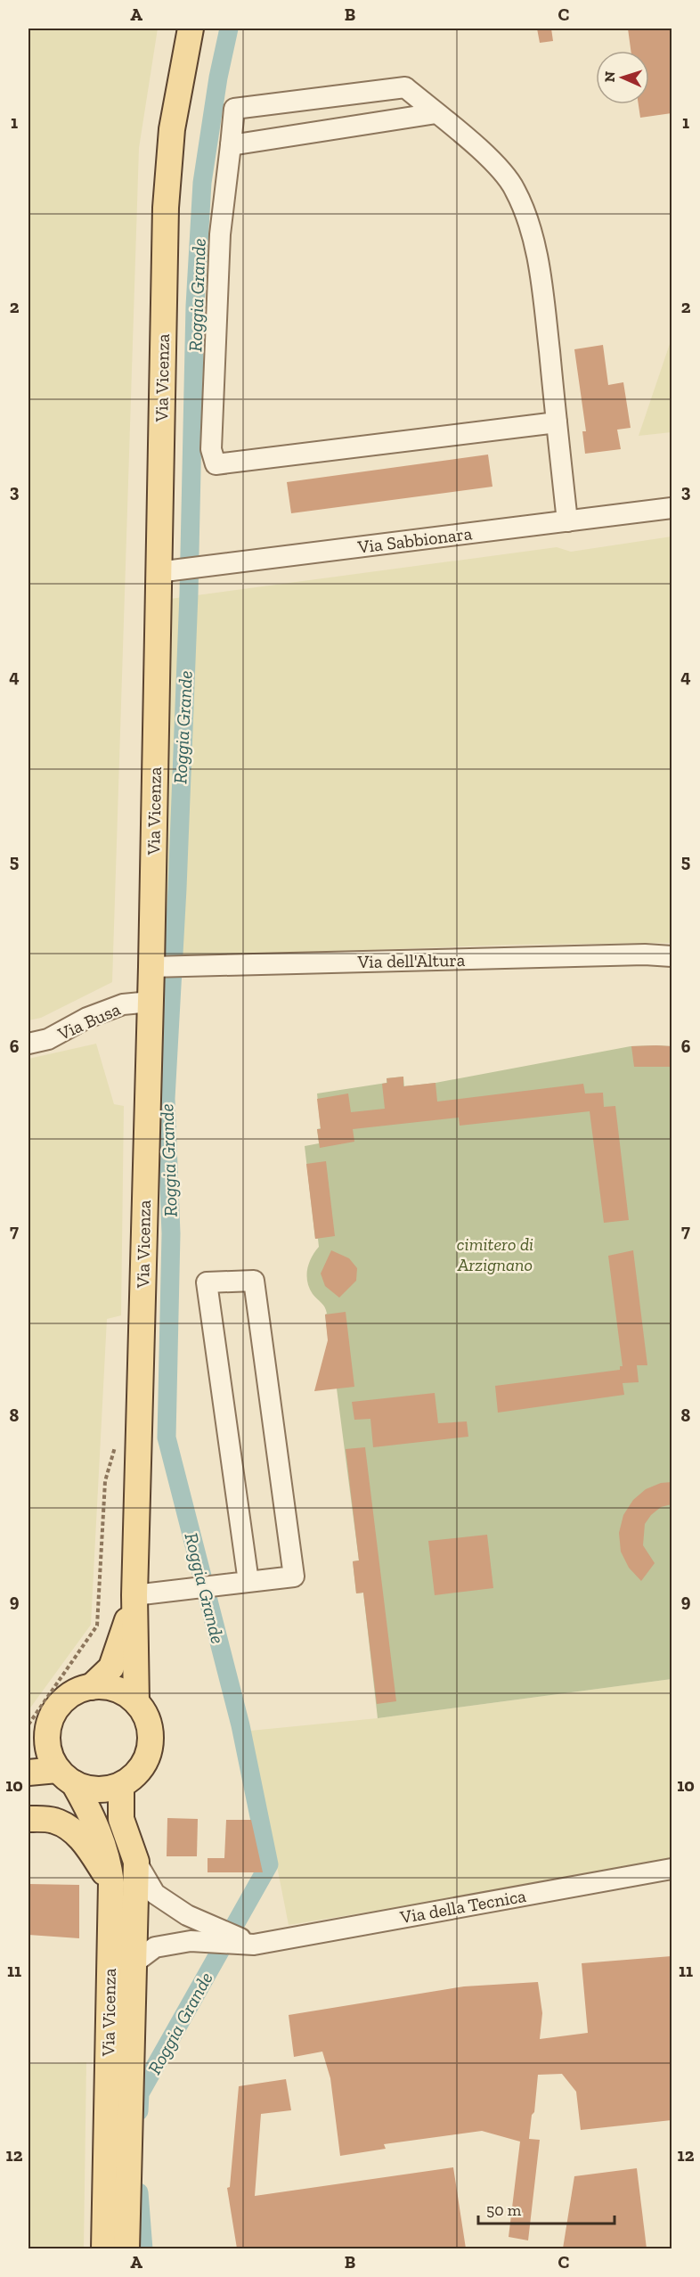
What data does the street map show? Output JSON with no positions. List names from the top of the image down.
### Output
{
  "streets": {
    "main road": ["Via Vicenza"],
    "street": [
      "Via Sabbionara",
      "Via dell'Altura",
      "Via Busa",
      "Via della Tecnica"
    ]
  },
  "crossings": [
    ["Via Vicenza", "Via Sabbionara"],
    ["Via Vicenza", "Via dell'Altura"],
    ["Via Vicenza", "Via Busa"],
    ["Via Vicenza", "Via della Tecnica"]
  ],
  "water": ["Roggia Grande"],
  "parks": ["cimitero di Arzignano"],
  "scale_bar": "50 m",
  "north": "left",
  "grid": {
    "columns": ["A", "B", "C"],
    "rows": [
      "1",
      "2",
      "3",
      "4",
      "5",
      "6",
      "7",
      "8",
      "9",
      "10",
      "11",
      "12"
    ]
  }
}
